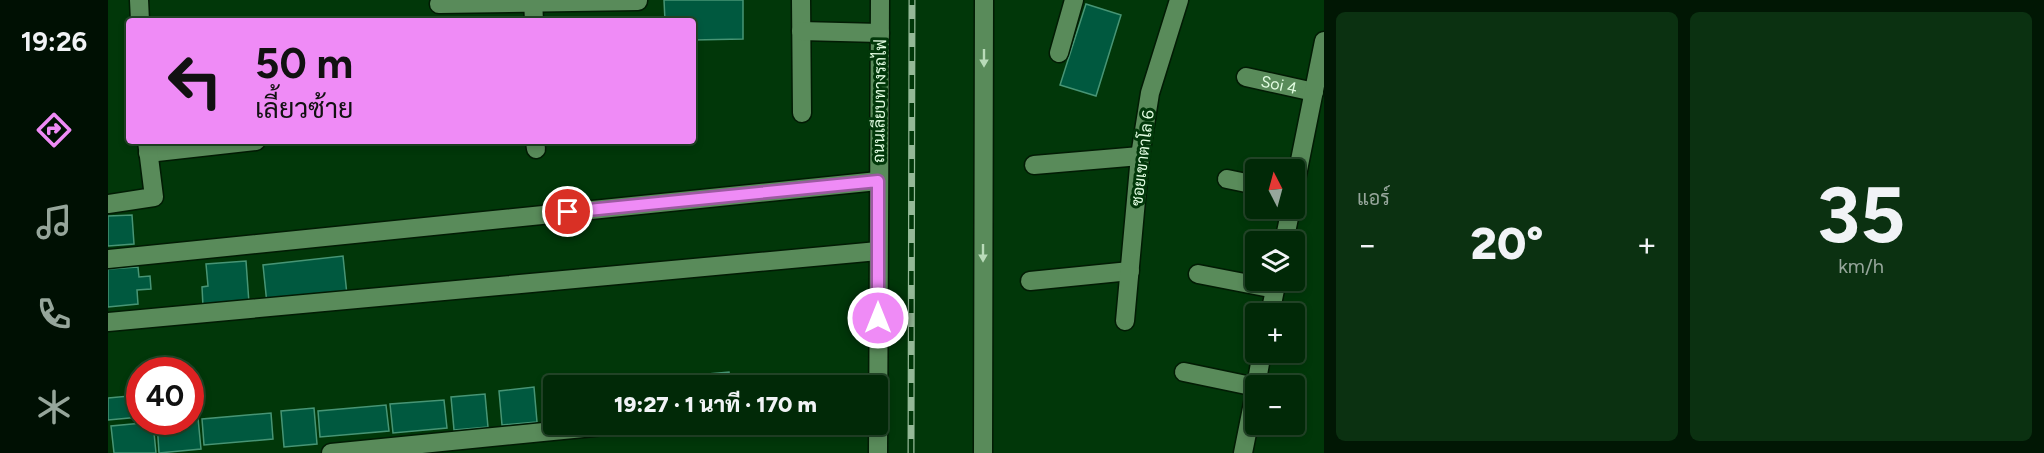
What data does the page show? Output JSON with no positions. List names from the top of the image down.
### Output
{
  "streets": {
    "street": ["Soi 4", "ถนนเลียบทางรถไฟ", "ซอยเขาตาโล 6"]
  },
  "north": "top",
  "page": {
    "tabs": "19:26",
    "tile": [
      "แอร์",
      ["35", "km/h"]
    ],
    "turn": ["50 m", "เลี้ยวซ้าย"],
    "map_buttons": ["+", "−"],
    "heat": ["−", "20°", "+"],
    "limit": "40",
    "trip": "19:27 · 1 นาที · 170 m"
  }
}
